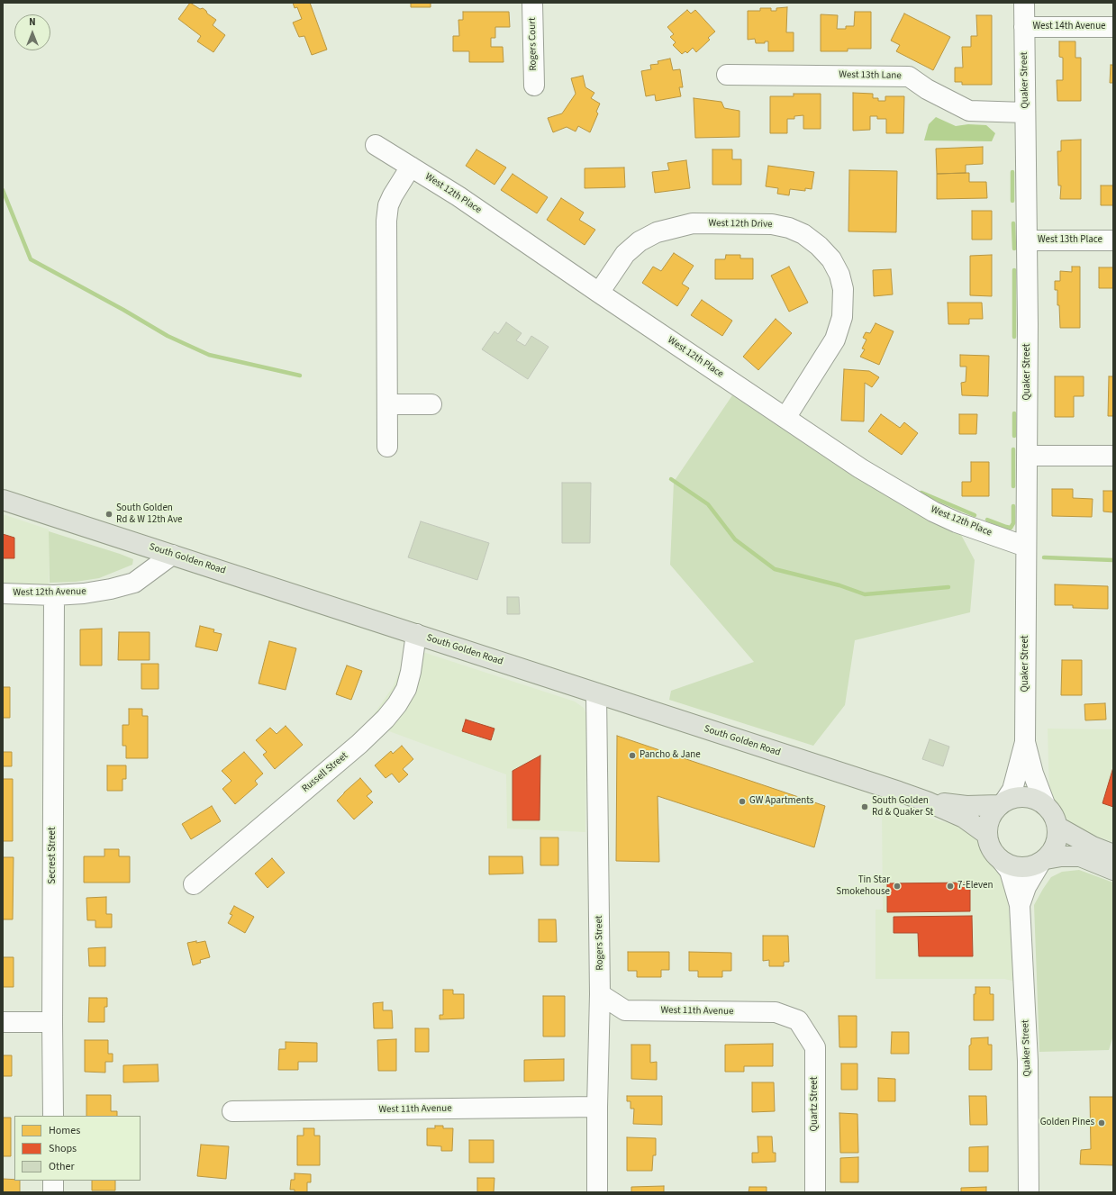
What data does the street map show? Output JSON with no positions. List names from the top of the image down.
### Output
{
  "streets": {
    "main road": ["South Golden Road"],
    "street": [
      "West 14th Avenue",
      "Rogers Court",
      "West 13th Lane",
      "Quaker Street",
      "West 12th Place",
      "West 12th Drive",
      "West 13th Place",
      "West 12th Avenue",
      "Russell Street",
      "Secrest Street",
      "Rogers Street",
      "West 11th Avenue",
      "Quartz Street"
    ]
  },
  "crossings": [
    ["West 14th Avenue", "Quaker Street"],
    ["West 13th Lane", "Quaker Street"],
    ["Quaker Street", "West 12th Place"],
    ["Quaker Street", "West 13th Place"],
    ["Quaker Street", "South Golden Road"],
    ["West 12th Place", "West 12th Drive"],
    ["South Golden Road", "West 12th Avenue"],
    ["South Golden Road", "Russell Street"],
    ["South Golden Road", "Rogers Street"],
    ["West 12th Avenue", "Secrest Street"],
    ["Rogers Street", "West 11th Avenue"],
    ["West 11th Avenue", "Quartz Street"]
  ],
  "places": [
    "South Golden Rd & W 12th Ave",
    "Pancho & Jane",
    "GW Apartments",
    "South Golden Rd & Quaker St",
    "Tin Star Smokehouse",
    "7-Eleven",
    "Golden Pines"
  ],
  "legend": ["Homes", "Shops", "Other"],
  "north": "top"
}
